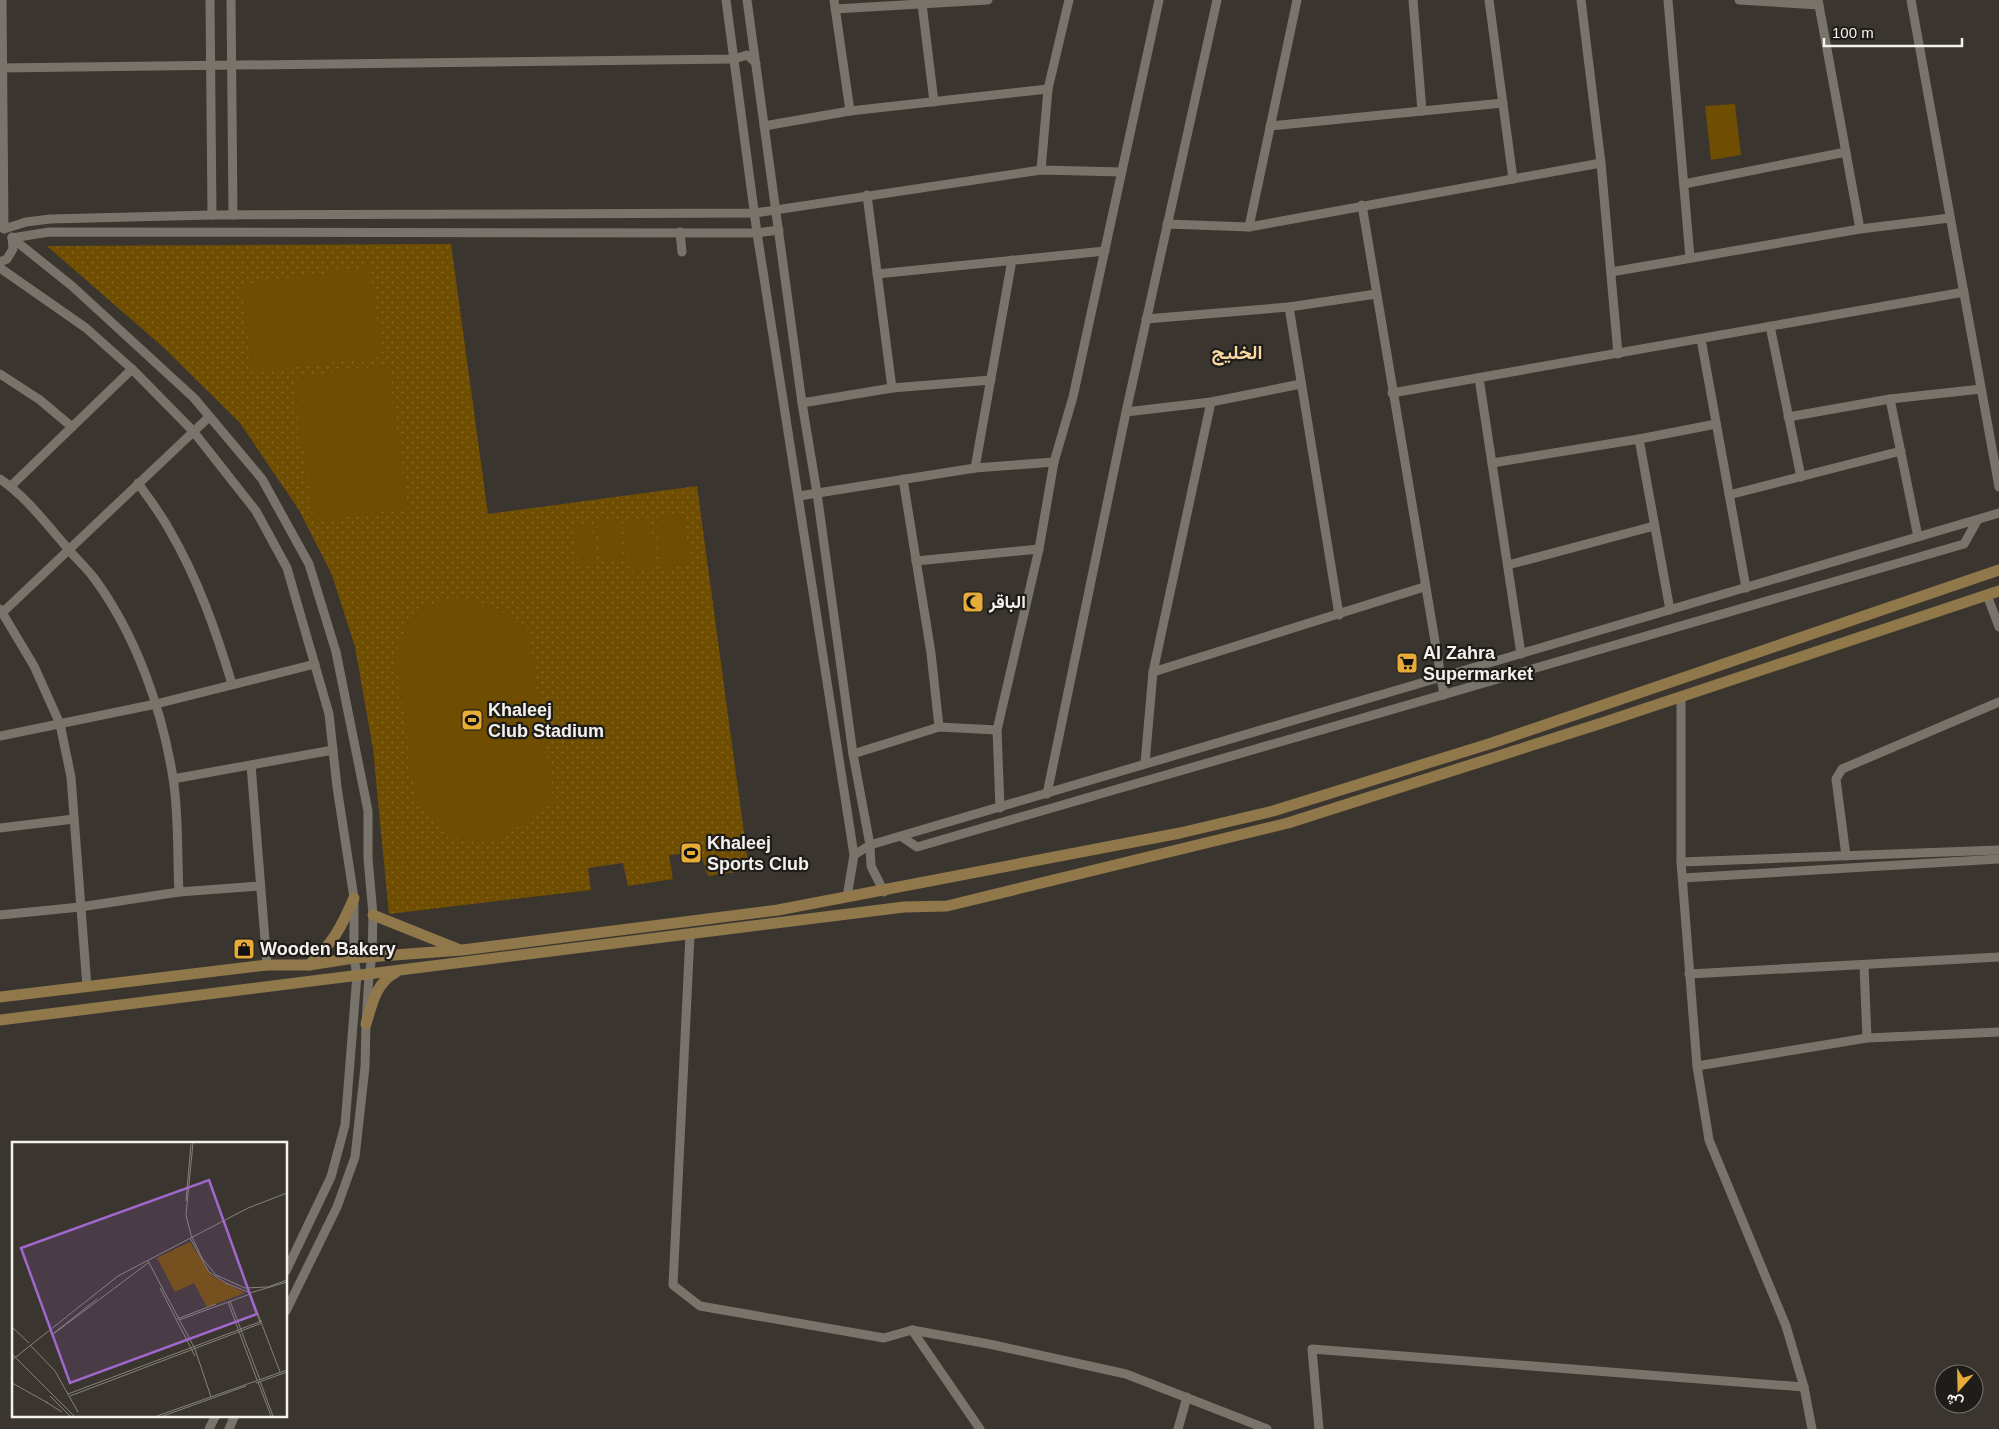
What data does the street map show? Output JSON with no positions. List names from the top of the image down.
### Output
{
  "districts": ["الخليج"],
  "places": {
    "mosque": ["الباقر"],
    "supermarket": ["Al Zahra Supermarket"],
    "sports": ["Khaleej Club Stadium", "Khaleej Sports Club"],
    "shop": ["Wooden Bakery"]
  },
  "scale_bar": "100 m",
  "north": "bottom"
}
